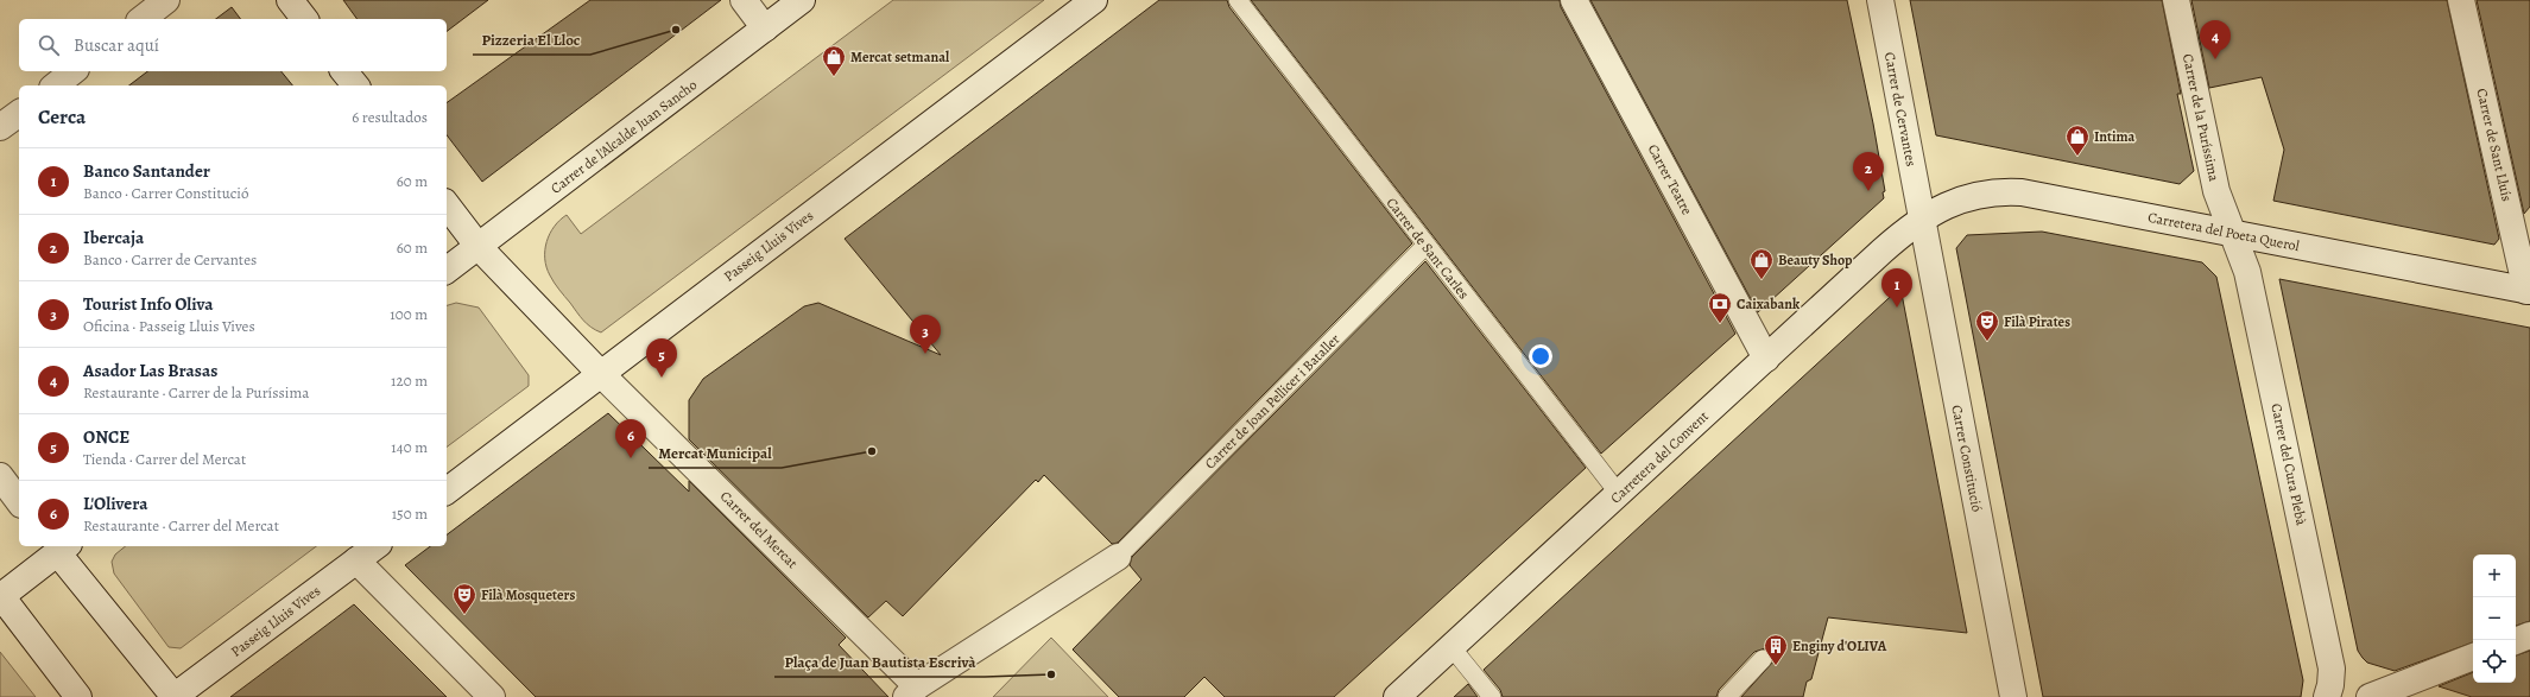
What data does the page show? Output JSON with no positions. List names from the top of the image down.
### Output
{
  "streets": {
    "street": [
      "Carrer de Cervantes",
      "Carrer de la Puríssima",
      "Carrer de l'Alcalde Juan Sancho",
      "Carrer de Sant Lluís",
      "Carrer Teatre",
      "Carretera del Poeta Querol",
      "Passeig Lluis Vives",
      "Carretera del Convent",
      "Carrer Constitució",
      "Carrer del Cura Plebà",
      "Carrer del Mercat"
    ],
    "lane": ["Carrer de Sant Carles", "Carrer de Joan Pellicer i Bataller"]
  },
  "crossings": [
    ["Carrer de Cervantes", "Carretera del Poeta Querol"],
    ["Carrer de Cervantes", "Carretera del Convent"],
    ["Carrer de Cervantes", "Carrer Constitució"],
    ["Carrer de la Puríssima", "Carretera del Poeta Querol"],
    ["Carrer de la Puríssima", "Carrer del Cura Plebà"],
    ["Carrer de l'Alcalde Juan Sancho", "Carrer del Mercat"],
    ["Carrer de Sant Lluís", "Carretera del Poeta Querol"],
    ["Carrer Teatre", "Carretera del Convent"],
    ["Carretera del Poeta Querol", "Carretera del Convent"],
    ["Carretera del Poeta Querol", "Carrer Constitució"],
    ["Carretera del Poeta Querol", "Carrer del Cura Plebà"],
    ["Passeig Lluis Vives", "Carrer del Mercat"],
    ["Carrer de Sant Carles", "Carrer de Joan Pellicer i Bataller"],
    ["Carrer de Sant Carles", "Carretera del Convent"],
    ["Carretera del Convent", "Carrer Constitució"]
  ],
  "places": {
    "other": ["Pizzeria El Lloc", "Mercat Municipal", "Plaça de Juan Bautista Escrivà"],
    "shop": ["Mercat setmanal", "Intima", "Beauty Shop"],
    "bank": ["Caixabank"],
    "theatre": ["Filà Pirates", "Filà Mosqueters"],
    "building": ["Enginy d'OLIVA"]
  },
  "page": {
    "search": "Buscar aquí",
    "pins": [
      "4",
      "2",
      "1",
      "3",
      "5",
      "6"
    ],
    "heading": ["Cerca", "6 resultados"],
    "list": [
      {
        "mark": "1",
        "name": "Banco Santander",
        "note": "Banco · Carrer Constitució",
        "value": "60 m"
      },
      {
        "mark": "2",
        "name": "Ibercaja",
        "note": "Banco · Carrer de Cervantes",
        "value": "60 m"
      },
      {
        "mark": "3",
        "name": "Tourist Info Oliva",
        "note": "Oficina · Passeig Lluis Vives",
        "value": "100 m"
      },
      {
        "mark": "4",
        "name": "Asador Las Brasas",
        "note": "Restaurante · Carrer de la Puríssima",
        "value": "120 m"
      },
      {
        "mark": "5",
        "name": "ONCE",
        "note": "Tienda · Carrer del Mercat",
        "value": "140 m"
      },
      {
        "mark": "6",
        "name": "L'Olivera",
        "note": "Restaurante · Carrer del Mercat",
        "value": "150 m"
      }
    ],
    "map_buttons": ["+", "−"]
  }
}
